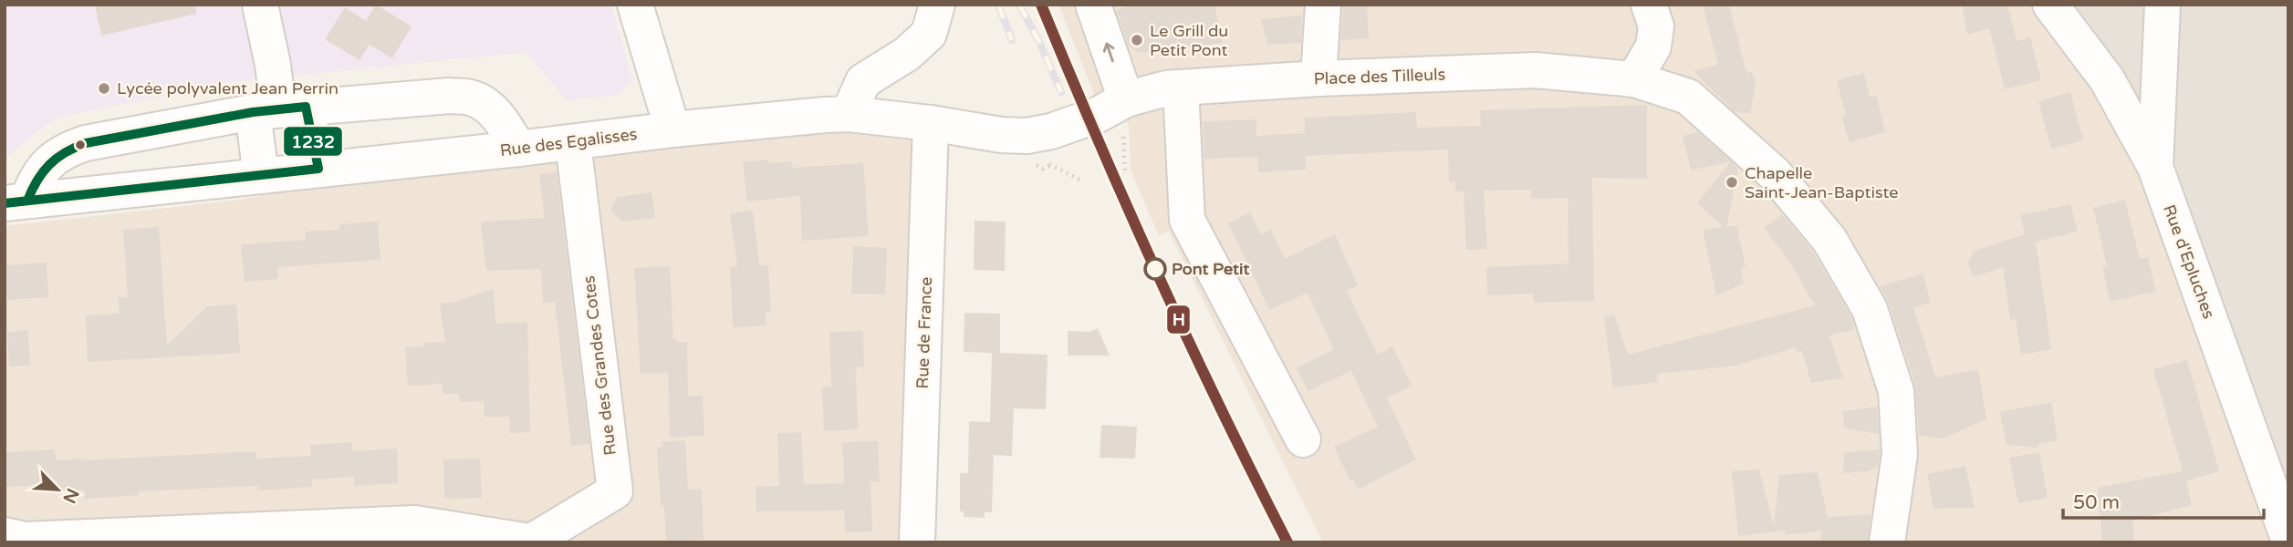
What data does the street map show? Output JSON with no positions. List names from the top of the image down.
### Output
{
  "streets": {
    "street": [
      "Place des Tilleuls",
      "Rue des Egalisses",
      "Rue d'Epluches",
      "Rue de France",
      "Rue des Grandes Cotes"
    ]
  },
  "crossings": [
    ["Place des Tilleuls", "Rue des Egalisses"],
    ["Rue des Egalisses", "Rue de France"],
    ["Rue des Egalisses", "Rue des Grandes Cotes"]
  ],
  "places": [
    "Le Grill du Petit Pont",
    "Lycée polyvalent Jean Perrin",
    "Chapelle Saint-Jean-Baptiste",
    "Pont Petit"
  ],
  "lines": ["transit line H", "transit line 1232"],
  "scale_bar": "50 m",
  "north": "bottom right"
}
